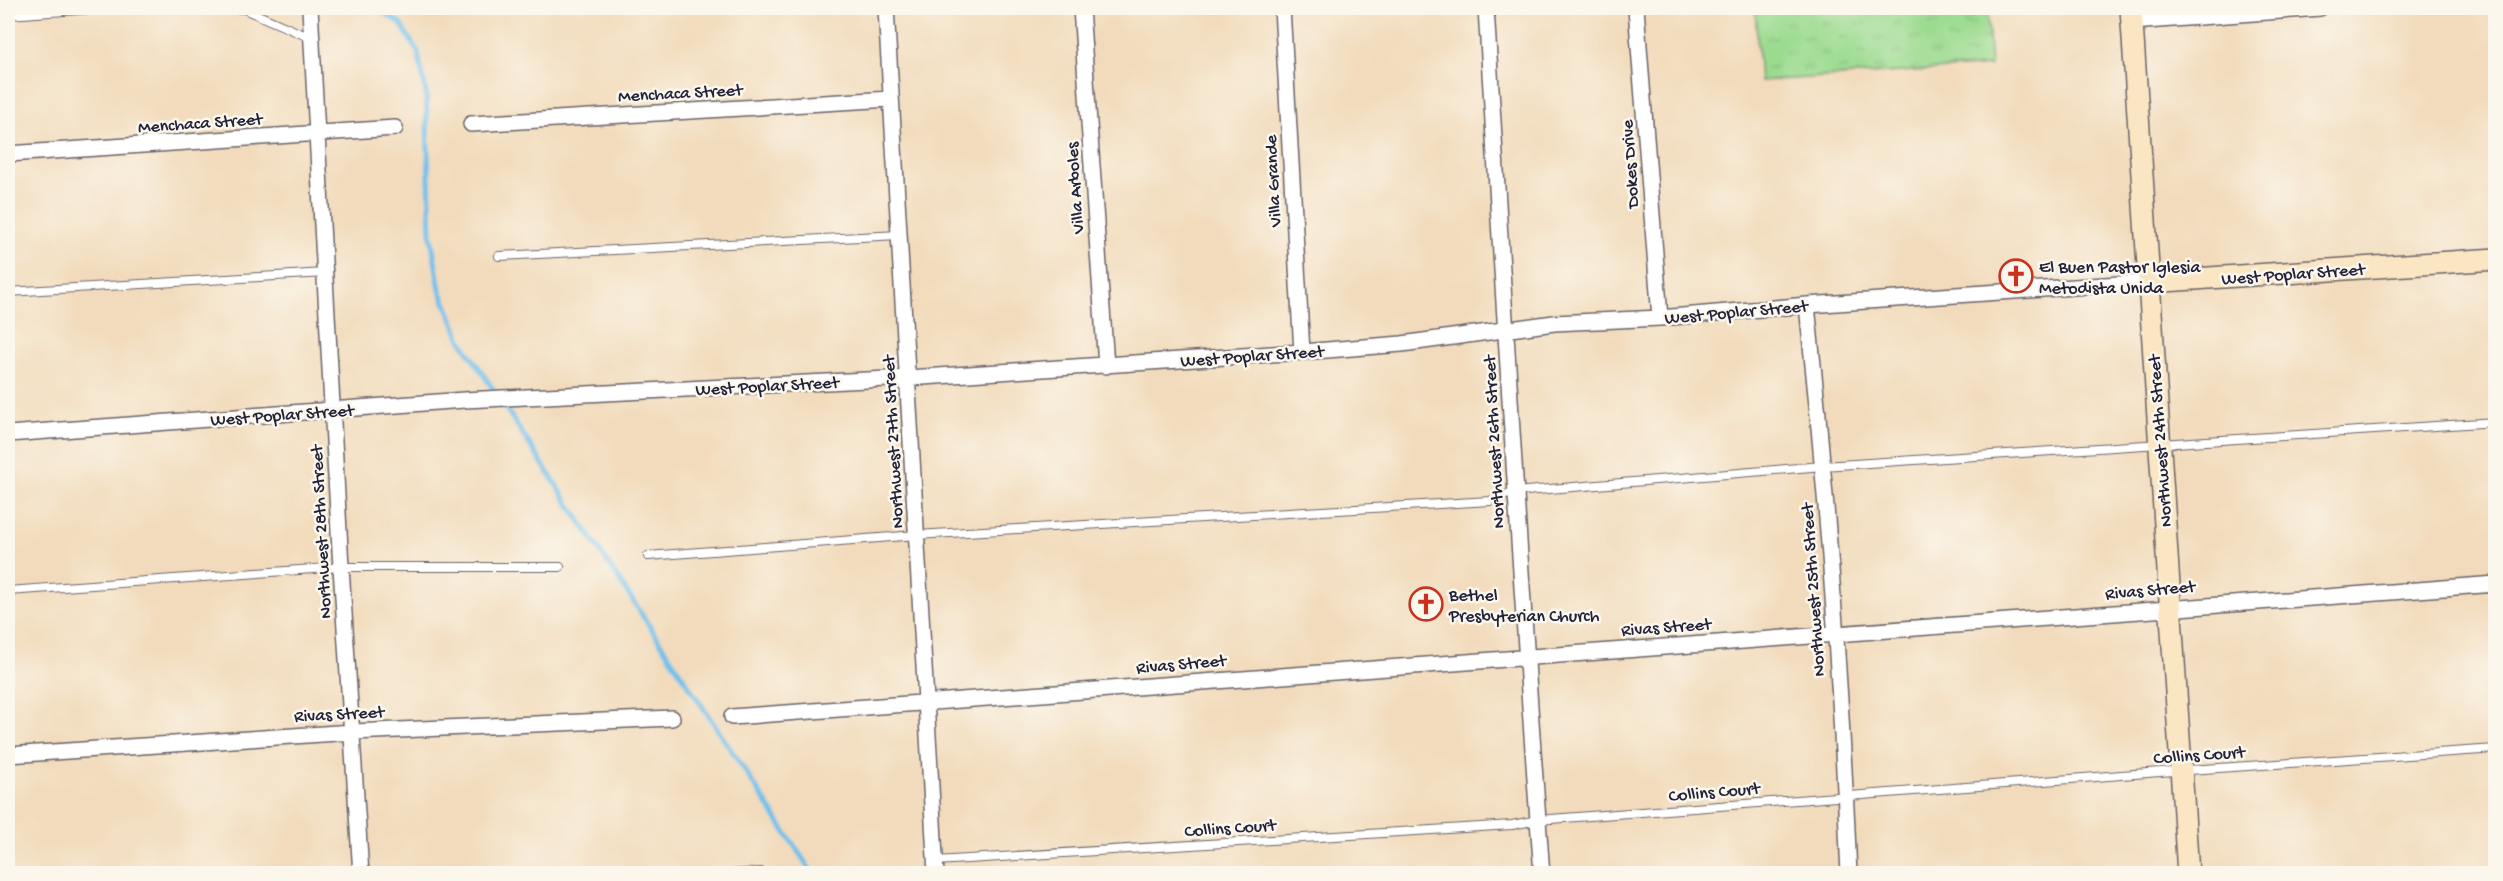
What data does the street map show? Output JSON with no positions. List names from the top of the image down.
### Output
{
  "streets": {
    "main road": ["West Poplar Street", "Northwest 24th Street"],
    "street": [
      "Menchaca Street",
      "Dokes Drive",
      "Villa Grande",
      "Villa Arboles",
      "Northwest 27th Street",
      "Northwest 26th Street",
      "Northwest 28th Street",
      "Rivas Street",
      "Northwest 25th Street"
    ],
    "lane": ["Collins Court"]
  },
  "crossings": [
    ["Menchaca Street", "Northwest 27th Street"],
    ["Menchaca Street", "Northwest 28th Street"],
    ["Dokes Drive", "West Poplar Street"],
    ["Villa Grande", "West Poplar Street"],
    ["Villa Arboles", "West Poplar Street"],
    ["West Poplar Street", "Northwest 24th Street"],
    ["West Poplar Street", "Northwest 27th Street"],
    ["West Poplar Street", "Northwest 26th Street"],
    ["West Poplar Street", "Northwest 28th Street"],
    ["West Poplar Street", "Northwest 25th Street"],
    ["Northwest 24th Street", "Rivas Street"],
    ["Northwest 24th Street", "Collins Court"],
    ["Northwest 27th Street", "Rivas Street"],
    ["Northwest 27th Street", "Collins Court"],
    ["Northwest 26th Street", "Rivas Street"],
    ["Northwest 26th Street", "Collins Court"],
    ["Northwest 28th Street", "Rivas Street"],
    ["Rivas Street", "Northwest 25th Street"],
    ["Northwest 25th Street", "Collins Court"]
  ],
  "places": {
    "church": ["El Buen Pastor Iglesia Metodista Unida", "Bethel Presbyterian Church"]
  }
}
